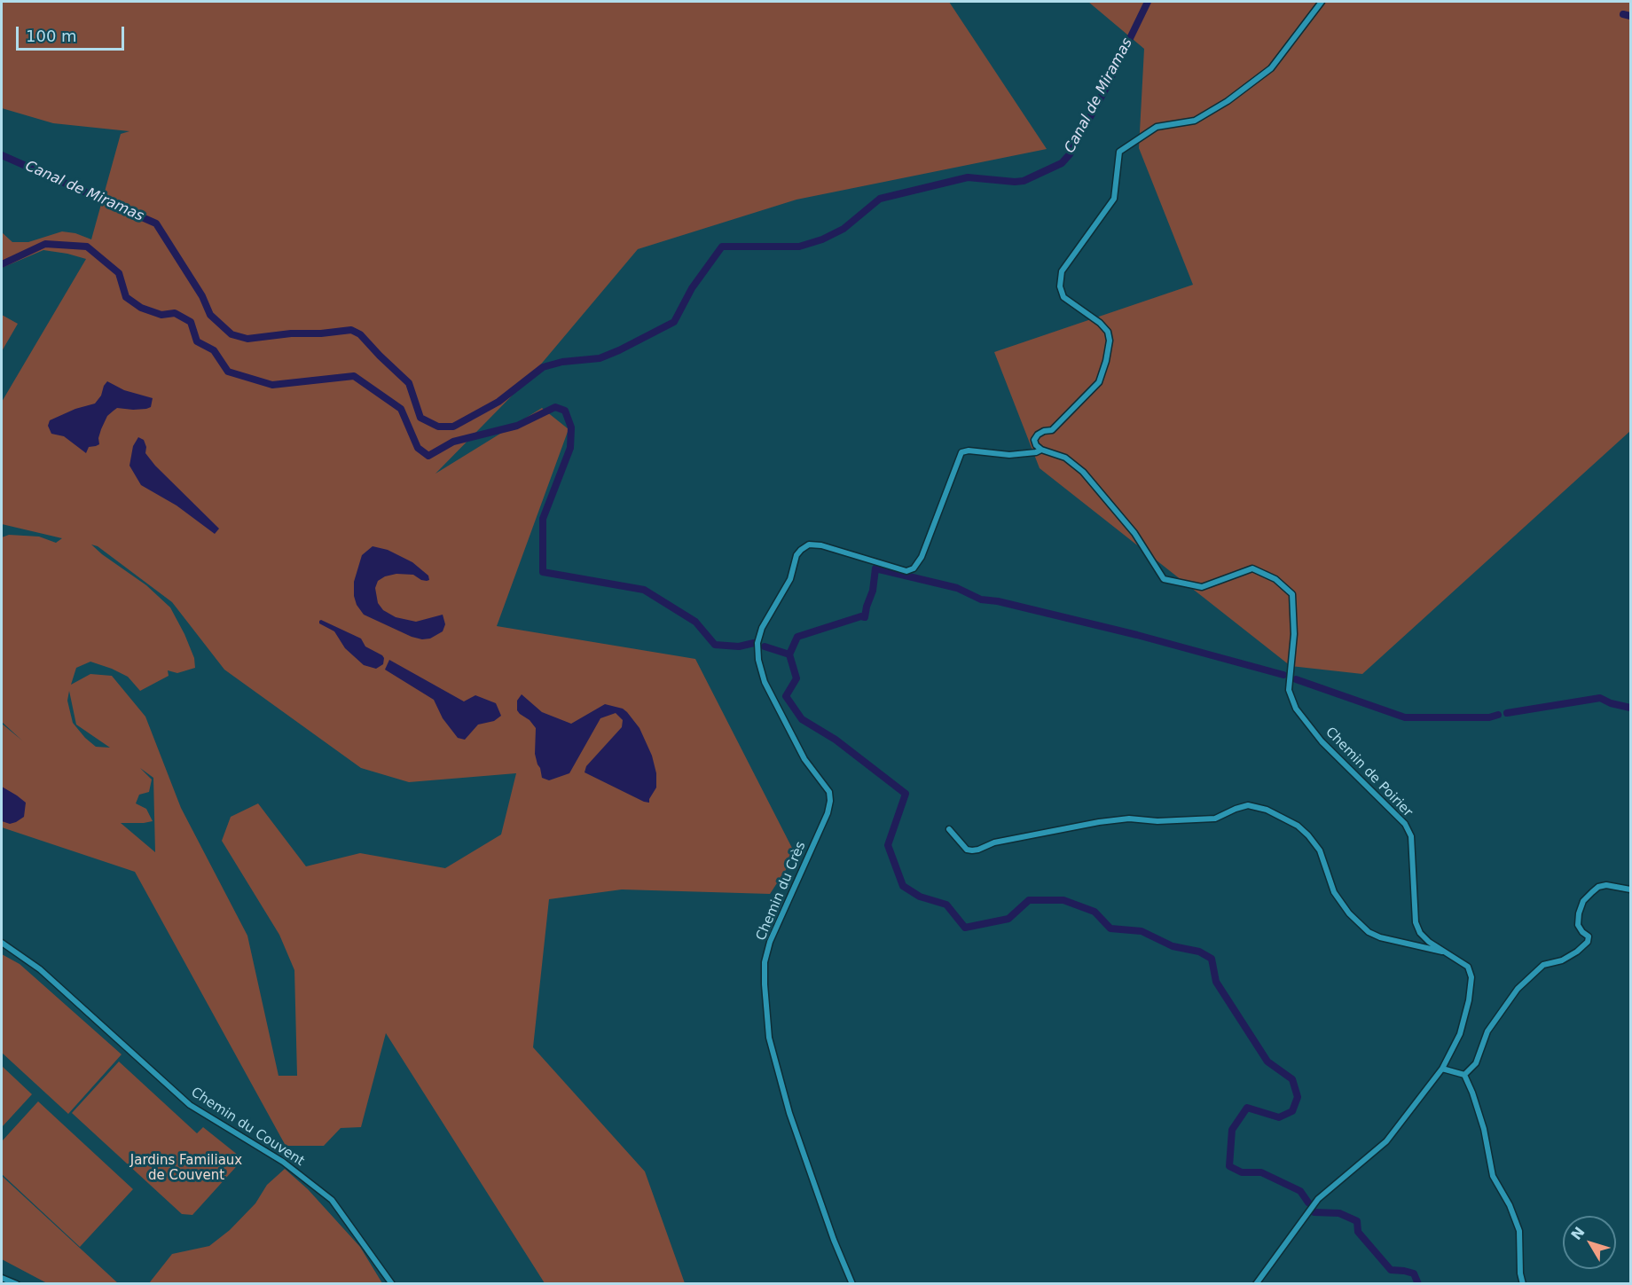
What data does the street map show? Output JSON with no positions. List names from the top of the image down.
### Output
{
  "streets": {
    "street": ["Chemin de Poirier", "Chemin du Crès", "Chemin du Couvent"]
  },
  "crossings": [
    ["Chemin de Poirier", "Chemin du Crès"]
  ],
  "water": ["Canal de Miramas"],
  "parks": ["Jardins Familiaux de Couvent"],
  "scale_bar": "100 m",
  "north": "top left"
}
